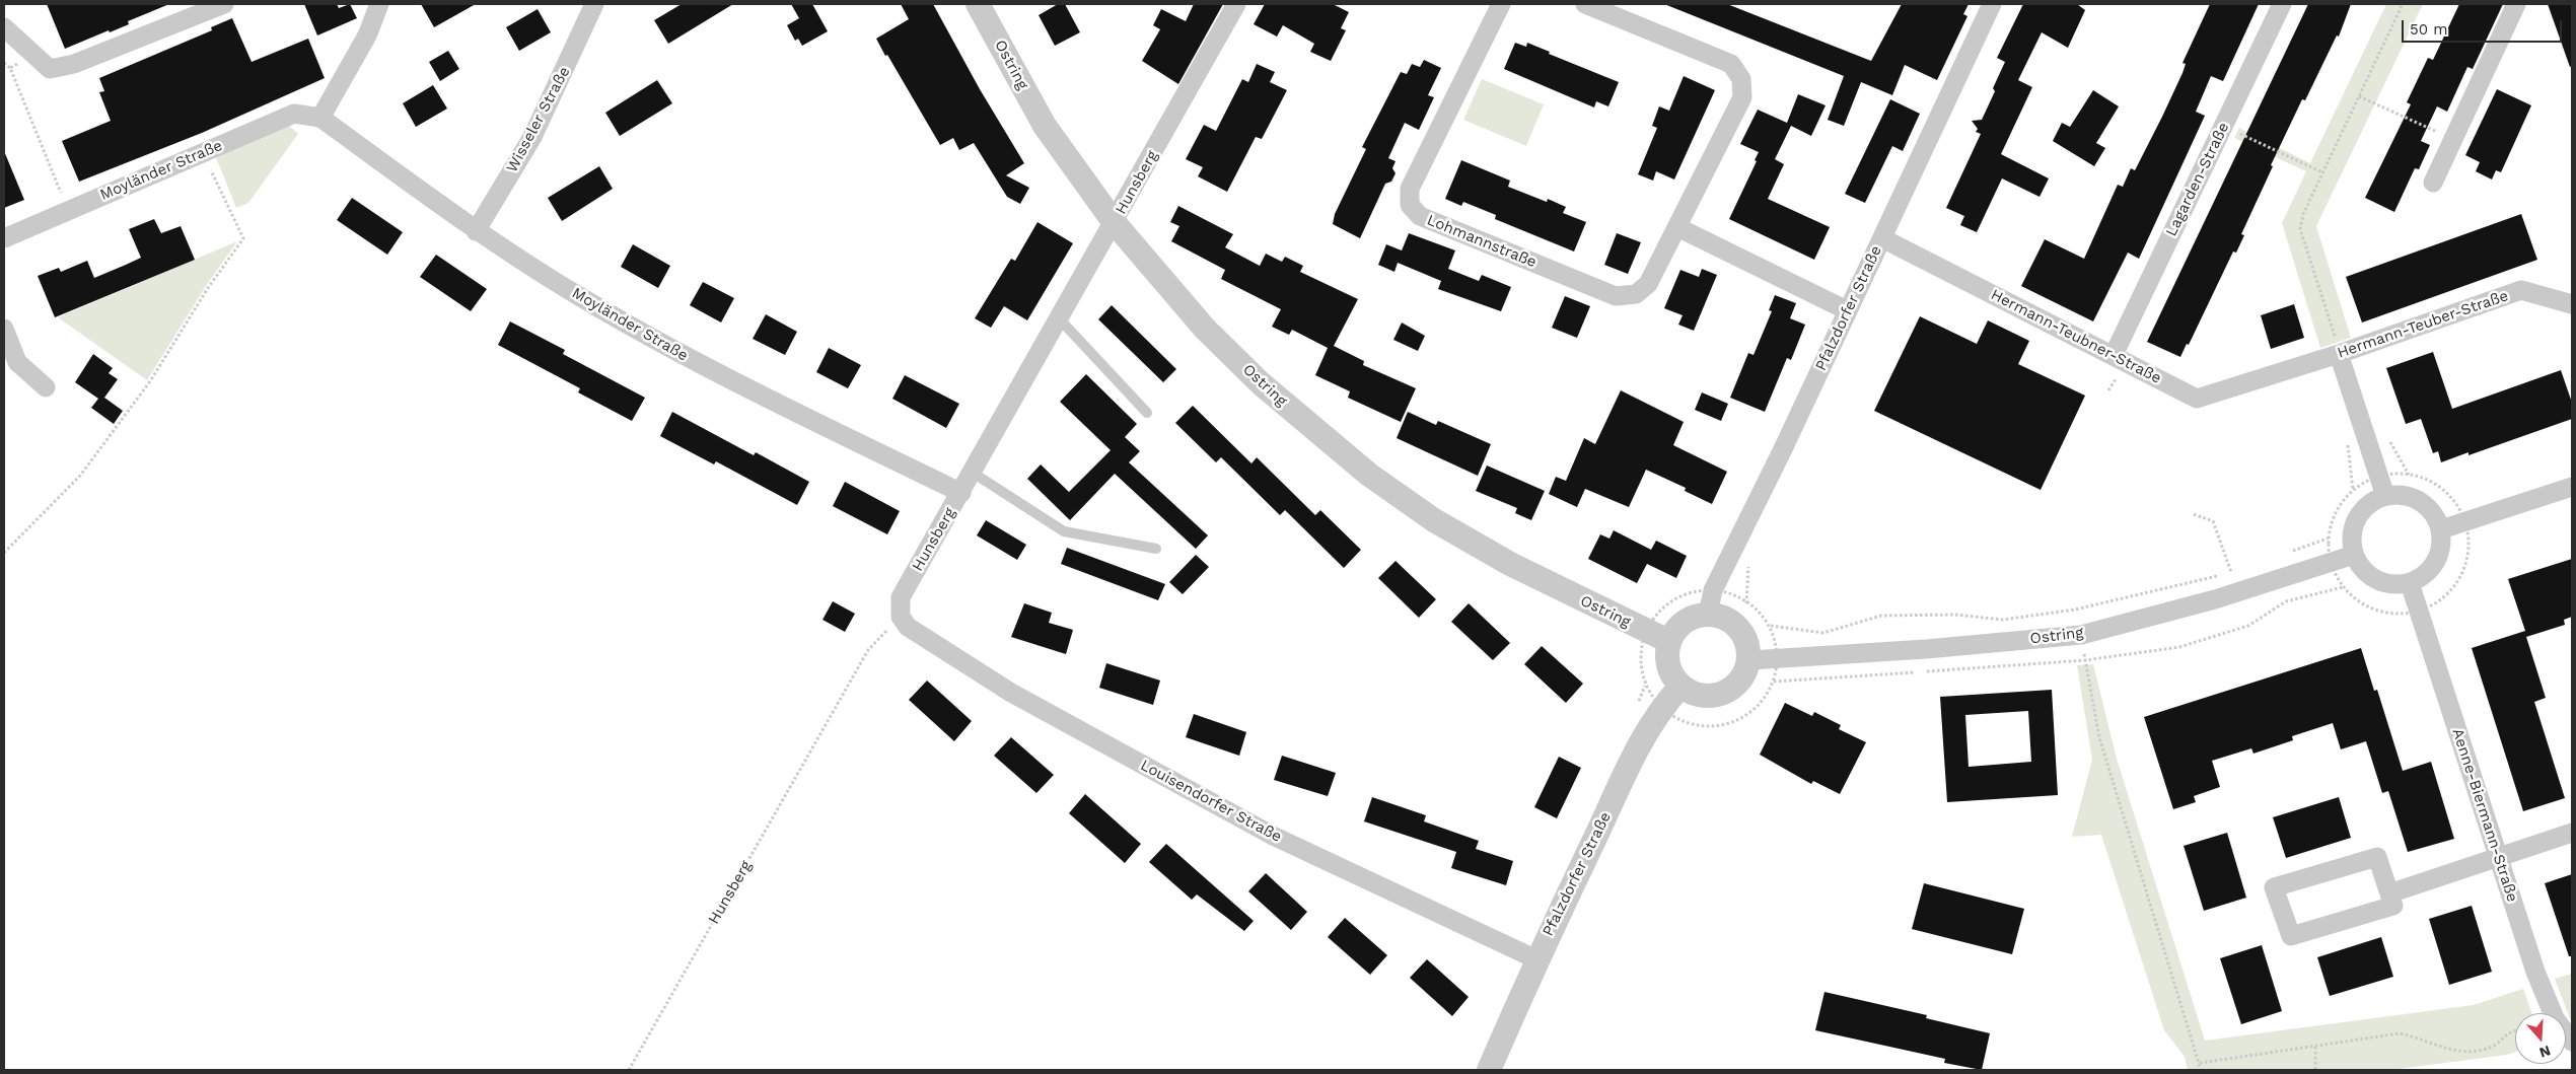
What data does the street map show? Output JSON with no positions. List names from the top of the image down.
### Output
{
  "streets": {
    "street": [
      "Ostring",
      "Wisseler Straße",
      "Moyländer Straße",
      "Lagarden-Straße",
      "Hunsberg",
      "Lohmannstraße",
      "Pfalzdorfer Straße",
      "Hermann-Teuber-Straße",
      "Hermann-Teubner-Straße",
      "Louisendorfer Straße",
      "Aenne-Biermann-Straße"
    ]
  },
  "crossings": [
    ["Ostring", "Hunsberg"],
    ["Ostring", "Pfalzdorfer Straße"],
    ["Ostring", "Aenne-Biermann-Straße"],
    ["Wisseler Straße", "Moyländer Straße"],
    ["Moyländer Straße", "Hunsberg"],
    ["Lagarden-Straße", "Hermann-Teubner-Straße"],
    ["Hunsberg", "Louisendorfer Straße"],
    ["Pfalzdorfer Straße", "Hermann-Teubner-Straße"],
    ["Pfalzdorfer Straße", "Louisendorfer Straße"],
    ["Hermann-Teuber-Straße", "Hermann-Teubner-Straße"]
  ],
  "scale_bar": "50 m",
  "north": "bottom"
}
